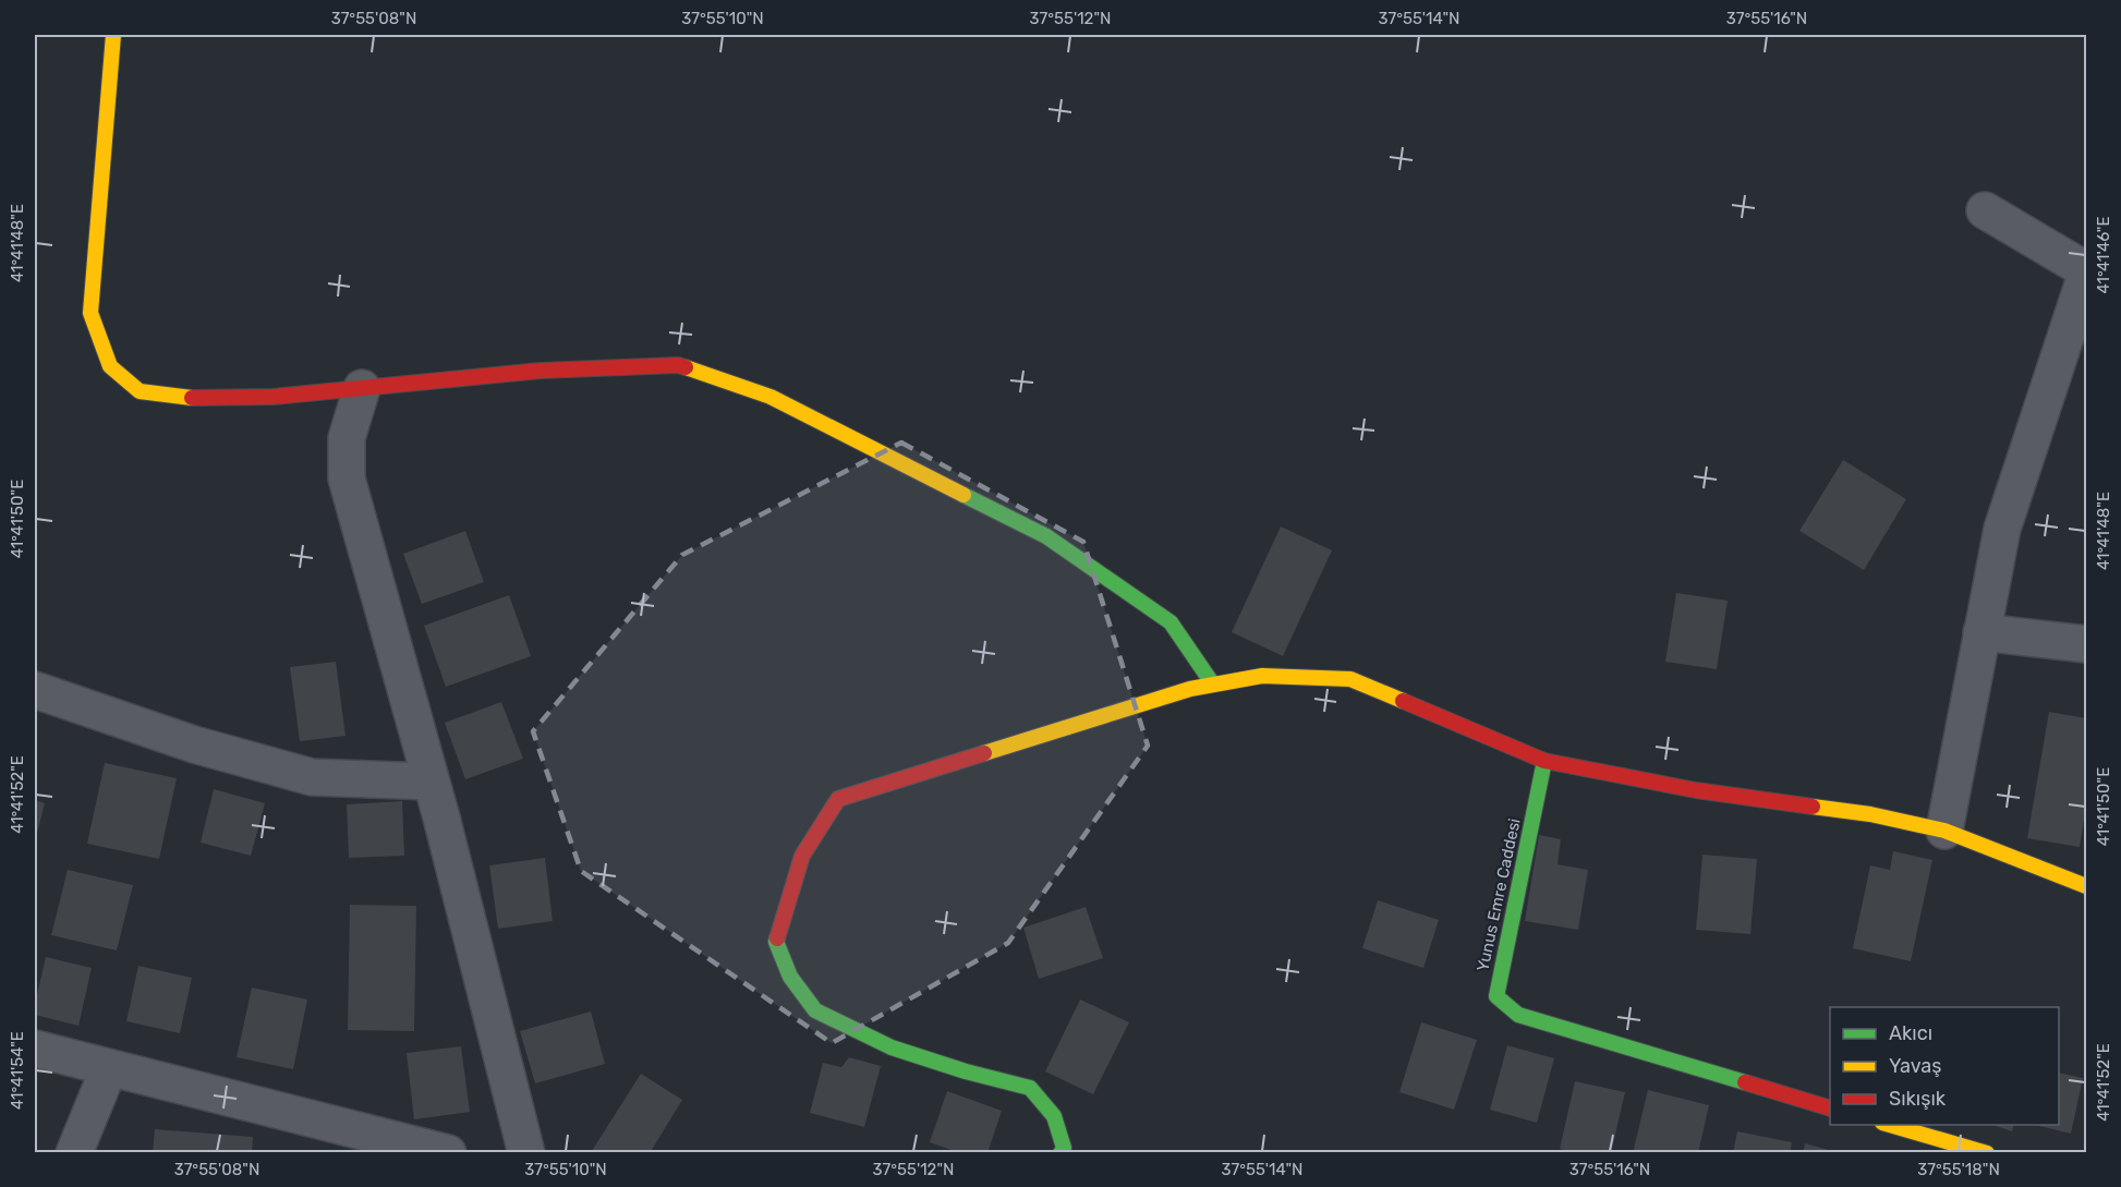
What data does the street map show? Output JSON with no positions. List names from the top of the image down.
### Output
{
  "streets": {
    "street": ["Yunus Emre Caddesi"]
  },
  "legend": ["Akıcı", "Yavaş", "Sıkışık"],
  "coordinates": [
    "37°55'08\"N",
    "37°55'10\"N",
    "37°55'12\"N",
    "37°55'14\"N",
    "37°55'16\"N",
    "41°41'48\"E",
    "41°41'46\"E",
    "41°41'50\"E",
    "41°41'52\"E",
    "41°41'54\"E",
    "37°55'18\"N"
  ]
}
